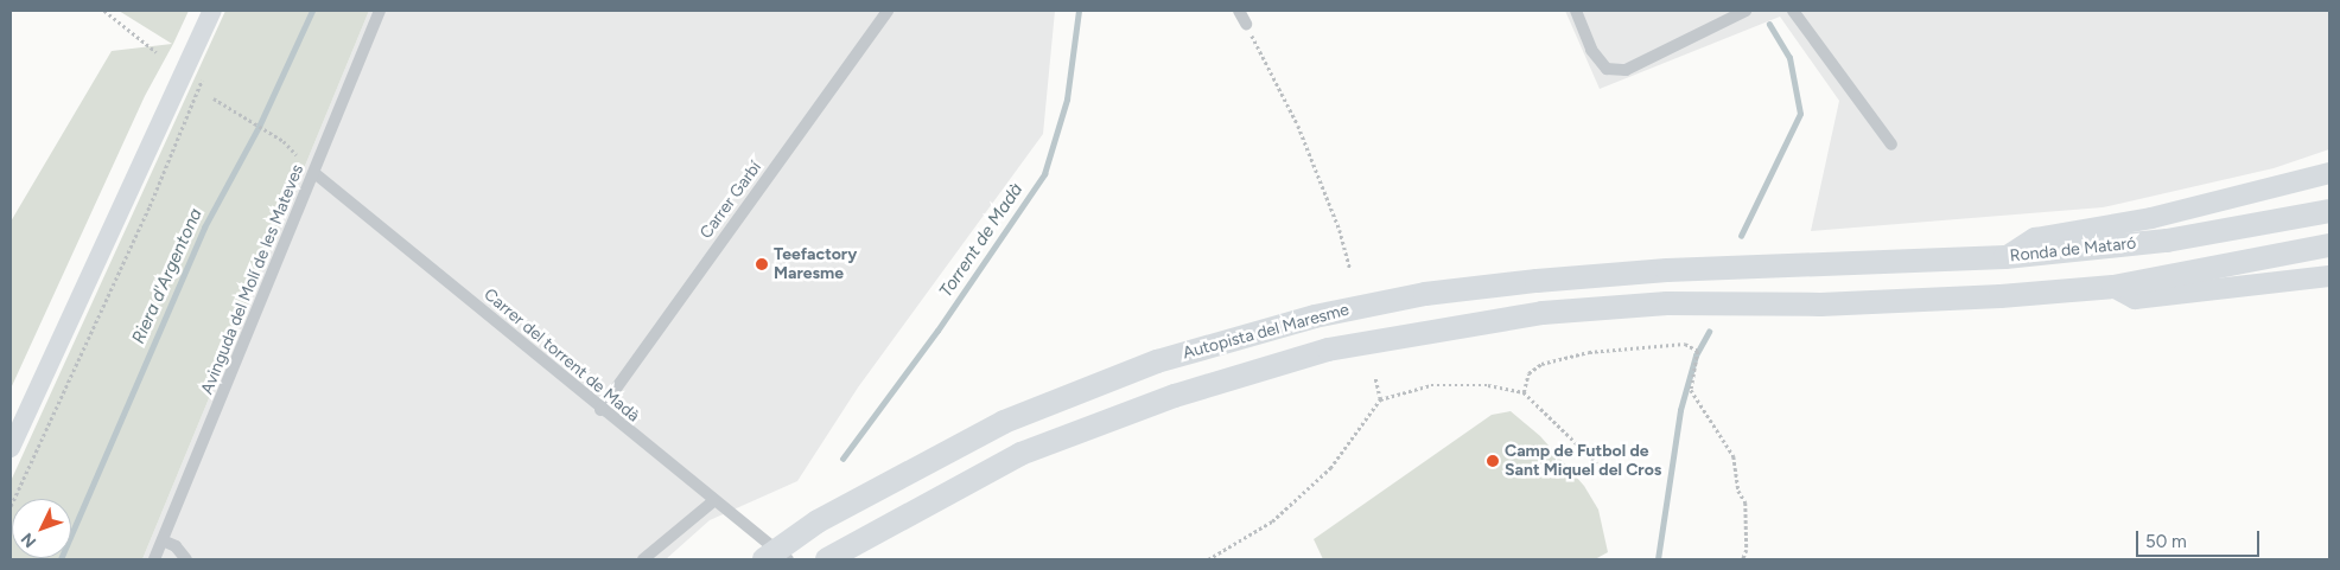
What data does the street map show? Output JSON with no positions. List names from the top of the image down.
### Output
{
  "streets": {
    "highway": ["Ronda de Mataró", "Autopista del Maresme"],
    "street": ["Carrer Garbí", "Avinguda del Molí de les Mateves", "Carrer del torrent de Madà"]
  },
  "crossings": [
    ["Carrer Garbí", "Carrer del torrent de Madà"],
    ["Ronda de Mataró", "Autopista del Maresme"],
    ["Avinguda del Molí de les Mateves", "Carrer del torrent de Madà"]
  ],
  "water": ["Torrent de Madà", "Riera d'Argentona"],
  "places": ["Teefactory Maresme", "Camp de Futbol de Sant Miquel del Cros"],
  "scale_bar": "50 m",
  "north": "bottom left"
}
